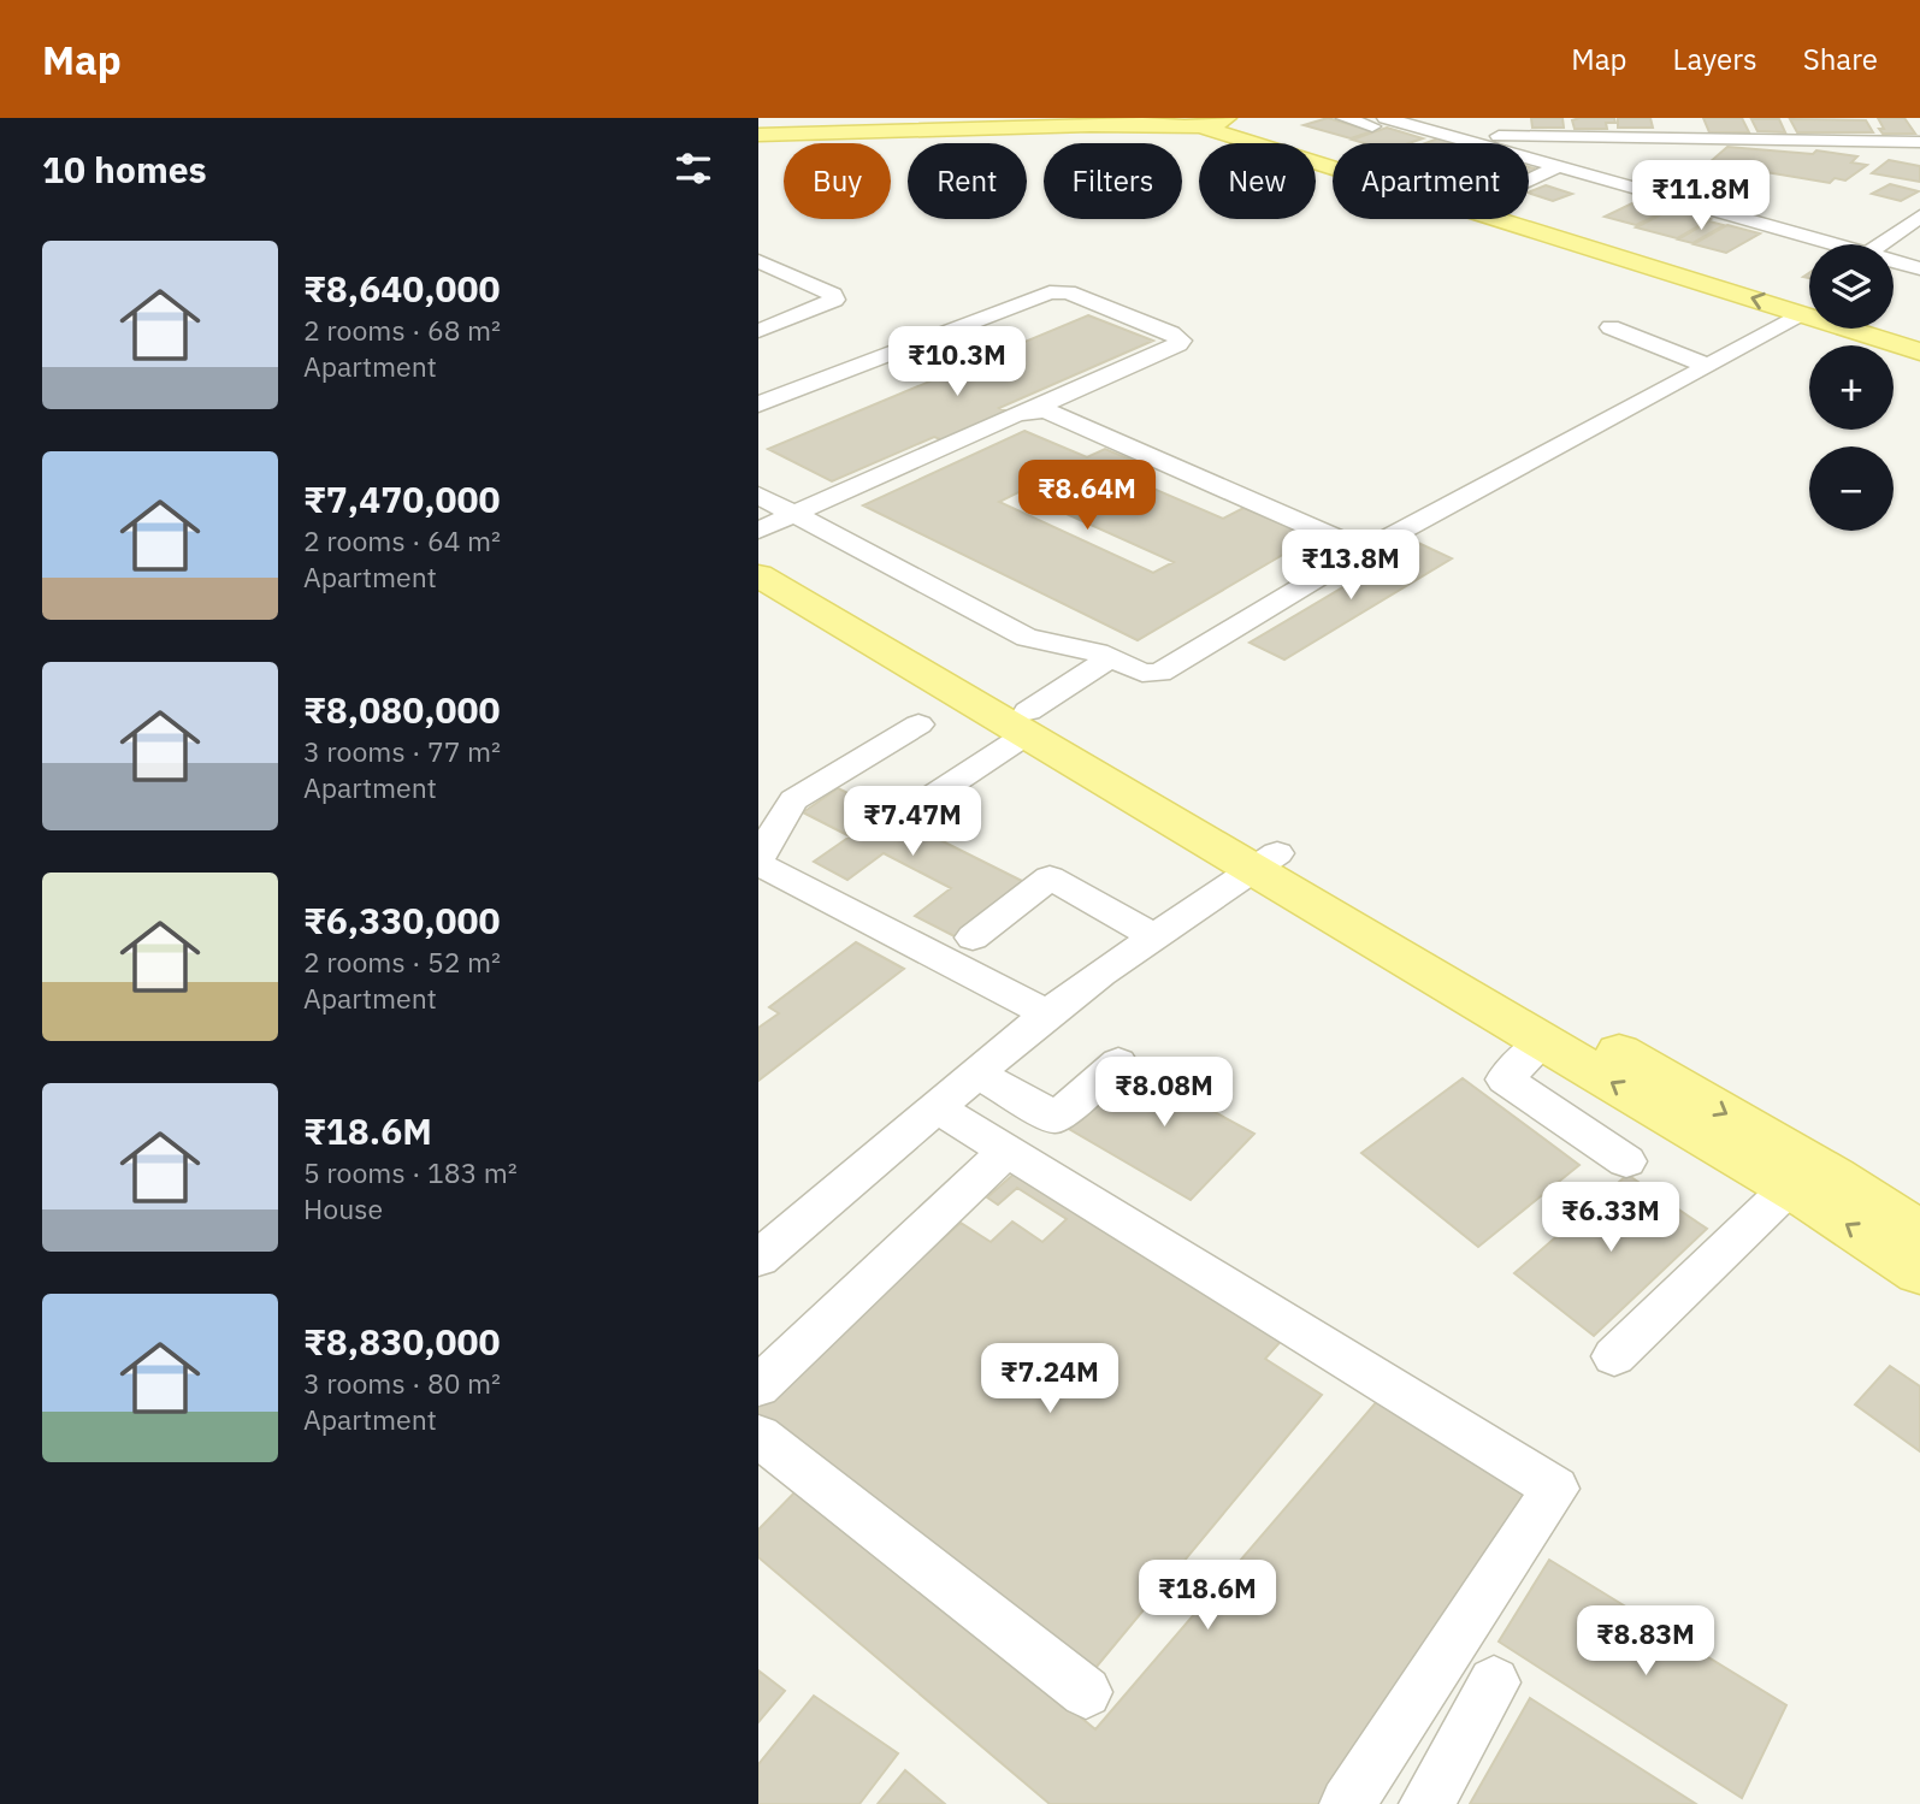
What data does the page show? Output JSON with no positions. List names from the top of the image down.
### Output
{
  "page": {
    "header": "Map",
    "nav": ["Map", "Layers", "Share"],
    "heading": "10 homes",
    "chip": [
      "Buy",
      "Rent",
      "Filters",
      "New",
      "Apartment"
    ],
    "price": [
      "₹11.8M",
      "₹10.3M",
      "₹8.64M",
      "₹13.8M",
      "₹7.47M",
      "₹8.08M",
      "₹6.33M",
      "₹7.24M",
      "₹18.6M",
      "₹8.83M"
    ],
    "list": [
      {
        "name": "₹8,640,000",
        "note": "2 rooms · 68 m² · Apartment"
      },
      {
        "name": "₹7,470,000",
        "note": "2 rooms · 64 m² · Apartment"
      },
      {
        "name": "₹8,080,000",
        "note": "3 rooms · 77 m² · Apartment"
      },
      {
        "name": "₹6,330,000",
        "note": "2 rooms · 52 m² · Apartment"
      },
      {
        "name": "₹18.6M",
        "note": "5 rooms · 183 m² · House"
      },
      {
        "name": "₹8,830,000",
        "note": "3 rooms · 80 m² · Apartment"
      }
    ],
    "map_buttons": ["+", "−"]
  }
}
